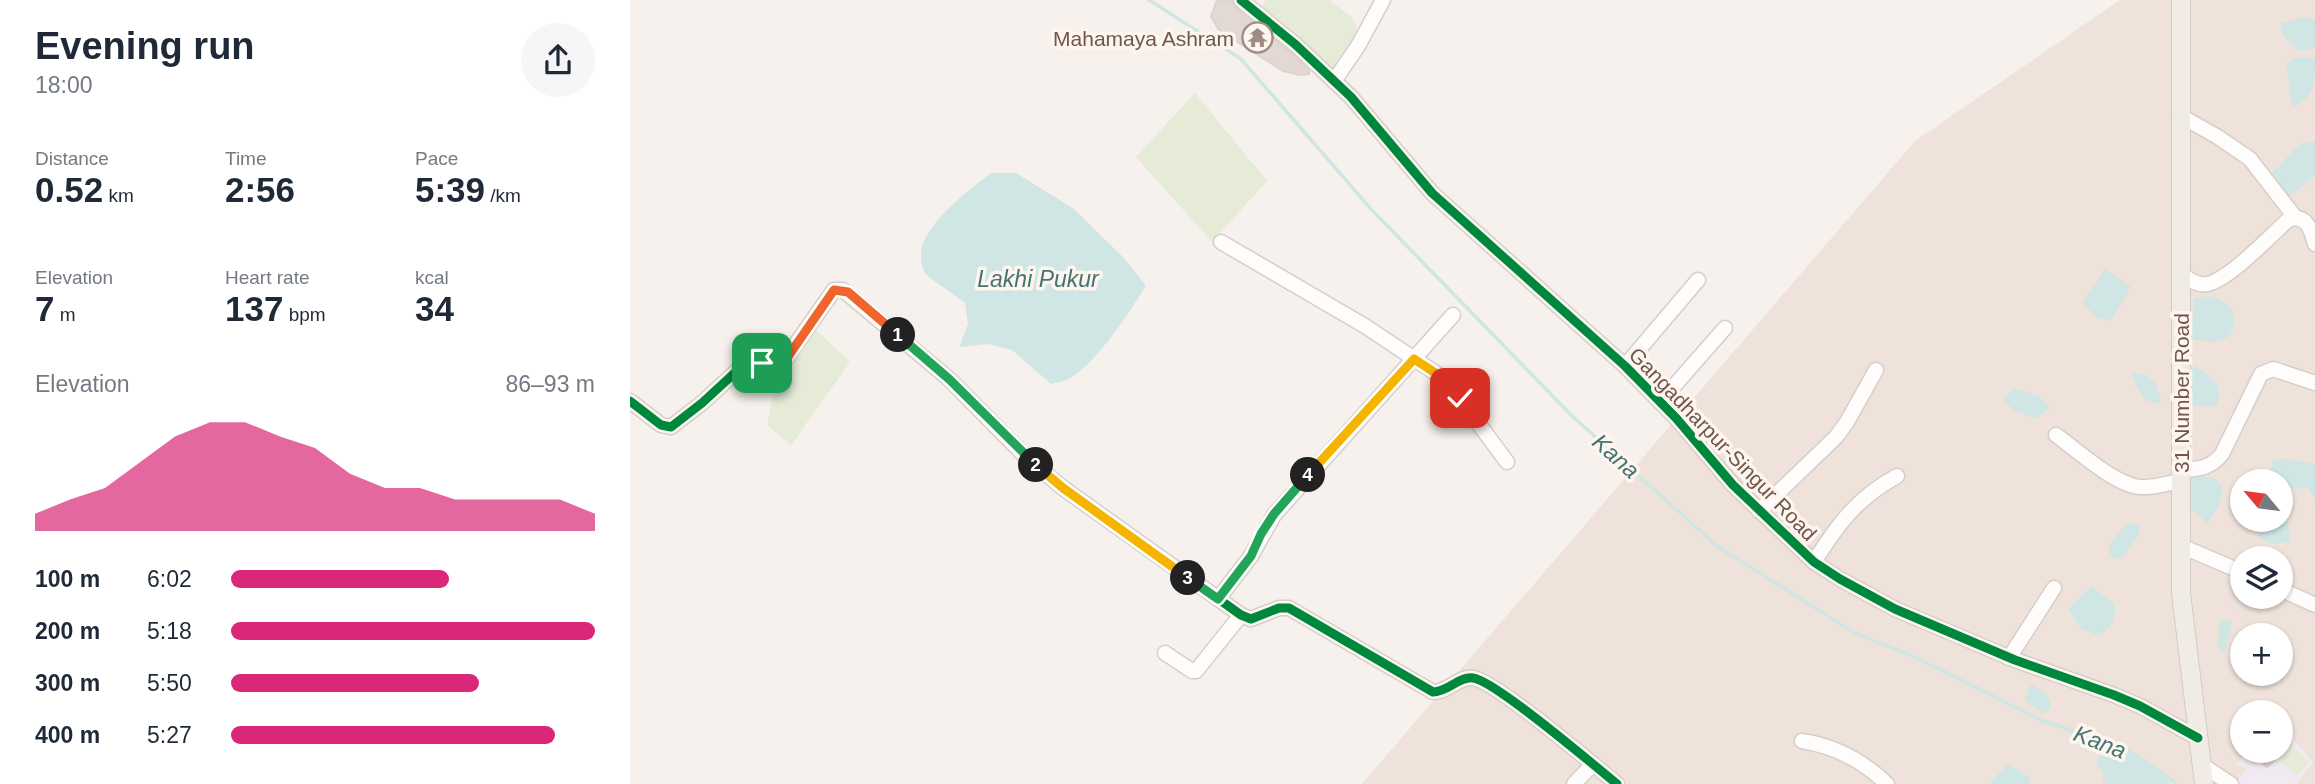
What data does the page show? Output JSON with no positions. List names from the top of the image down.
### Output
{
  "streets": {
    "main road": ["31 Number Road"],
    "street": ["Gangadharpur-Singur Road"]
  },
  "crossings": [
    ["31 Number Road", "Gangadharpur-Singur Road"]
  ],
  "water": ["Lakhi Pukur", "Kana"],
  "places": {
    "temple": ["Mahamaya Ashram"]
  },
  "north": "top left",
  "page": {
    "heading": ["Evening run", "18:00"],
    "stats": [
      ["Distance", "0.52 km"],
      ["Time", "2:56"],
      ["Pace", "5:39 /km"],
      ["Elevation", "7 m"],
      ["Heart rate", "137 bpm"],
      ["kcal", "34"]
    ],
    "pins": [
      "1",
      "2",
      "4",
      "3"
    ],
    "chart": ["Elevation", "86–93 m"],
    "map_buttons": ["+", "−"],
    "list": [
      {
        "name": "100 m",
        "note": "6:02"
      },
      {
        "name": "200 m",
        "note": "5:18"
      },
      {
        "name": "300 m",
        "note": "5:50"
      },
      {
        "name": "400 m",
        "note": "5:27"
      }
    ]
  }
}
